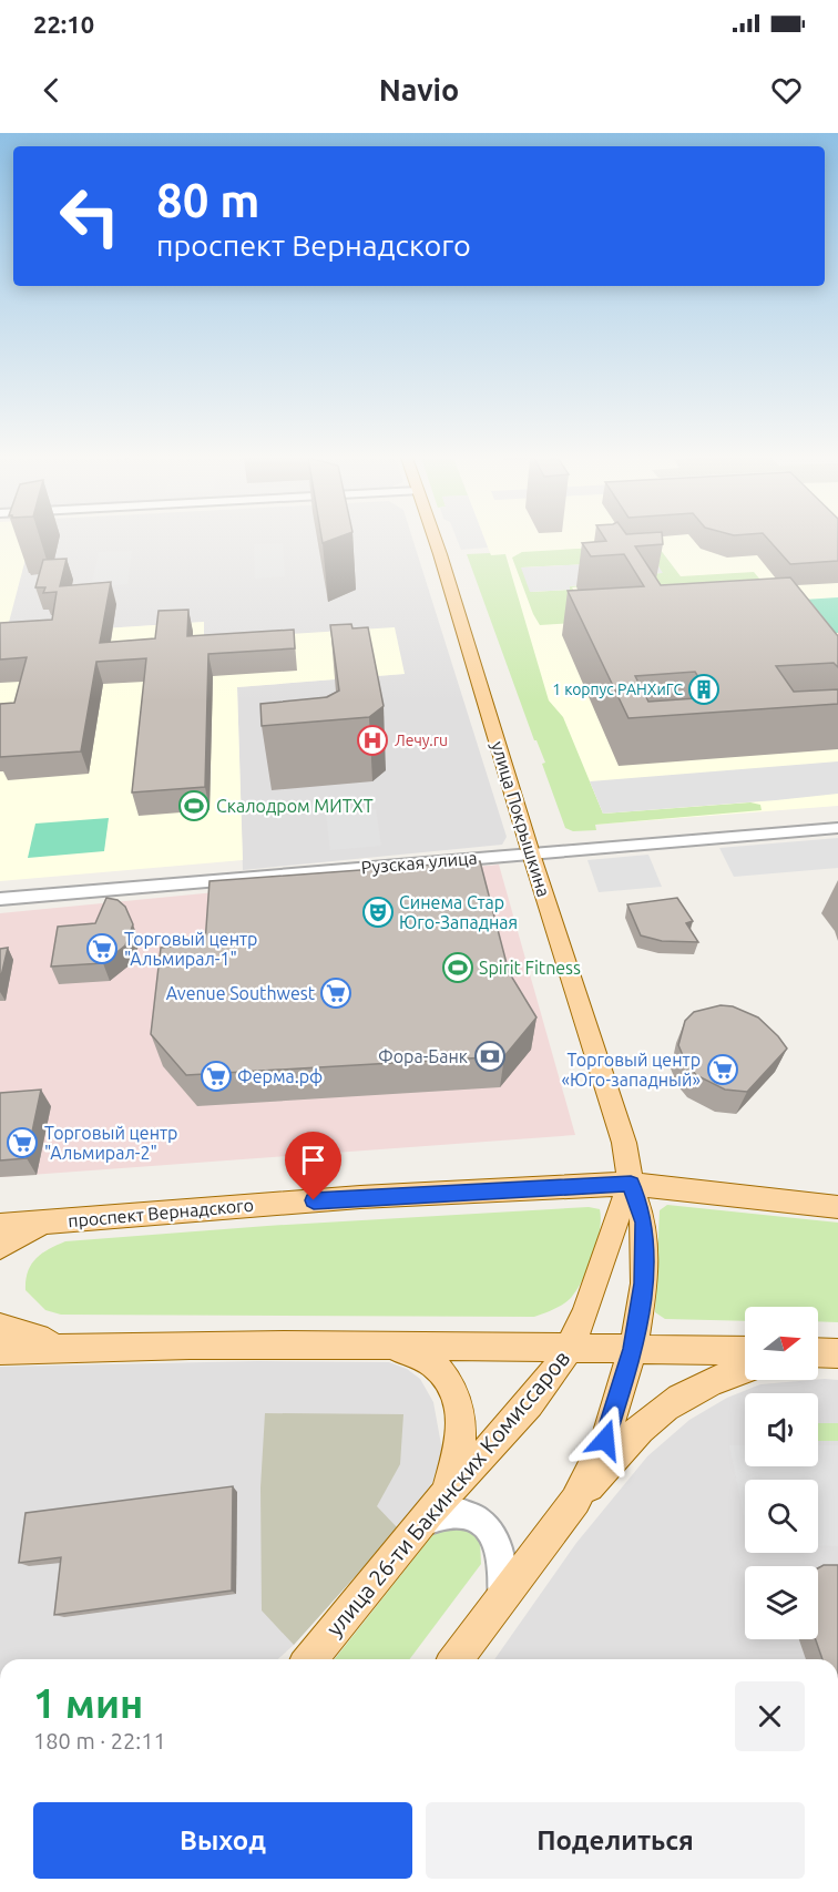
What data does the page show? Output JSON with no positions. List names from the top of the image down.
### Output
{
  "streets": {
    "main road": ["улица Покрышкина", "проспект Вернадского", "улица 26-ти Бакинских Комиссаров"],
    "street": ["Рузская улица"]
  },
  "crossings": [
    ["улица Покрышкина", "Рузская улица"],
    ["улица Покрышкина", "проспект Вернадского"],
    ["улица Покрышкина", "улица 26-ти Бакинских Комиссаров"],
    ["проспект Вернадского", "улица 26-ти Бакинских Комиссаров"]
  ],
  "places": {
    "building": ["1 корпус РАНХиГС"],
    "hospital": ["Лечу.ru"],
    "sports": ["Скалодром МИТХТ", "Spirit Fitness"],
    "theatre": ["Синема Стар Юго-Западная"],
    "supermarket": [
      "Торговый центр \"Альмирал-1\"",
      "Avenue Southwest",
      "Торговый центр «Юго-западный»",
      "Ферма.рф",
      "Торговый центр \"Альмирал-2\""
    ],
    "bank": ["Фора-Банк"]
  },
  "north": "right",
  "page": {
    "status": "22:10",
    "header": "Navio",
    "turn": ["80 m", "проспект Вернадского"],
    "heading": ["1 мин", "180 m · 22:11"],
    "buttons": ["Выход", "Поделиться"]
  }
}
